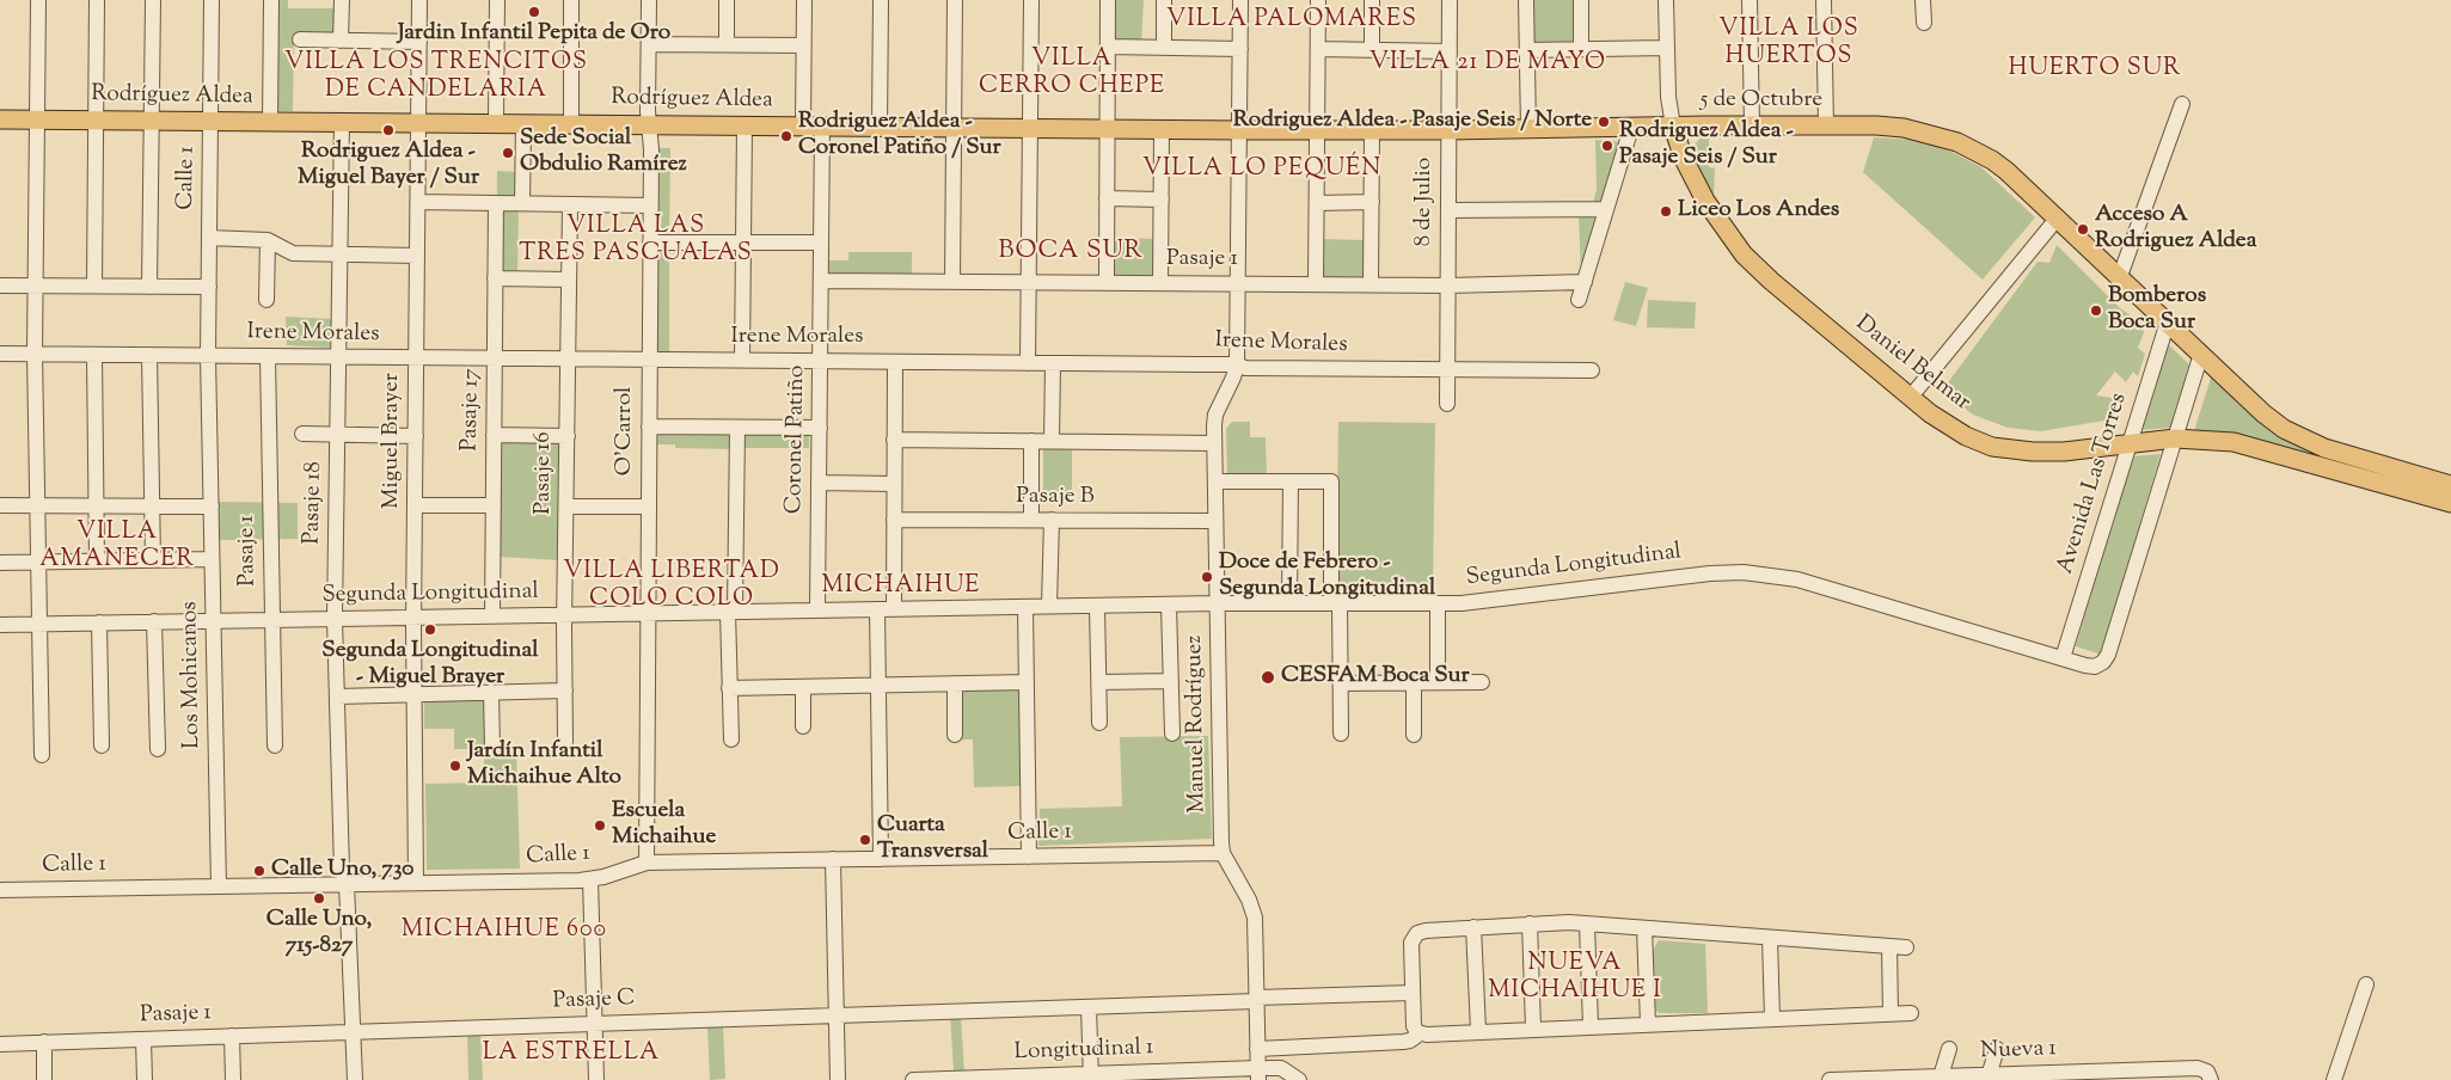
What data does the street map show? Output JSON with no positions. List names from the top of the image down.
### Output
{
  "streets": {
    "main road": ["Rodríguez Aldea", "5 de Octubre", "Daniel Belmar"],
    "street": [
      "Calle 1",
      "8 de Julio",
      "Pasaje 1",
      "Irene Morales",
      "Pasaje 17",
      "O'Carrol",
      "Coronel Patiño",
      "Miguel Brayer",
      "Pasaje 16",
      "Avenida Las Torres",
      "Pasaje B",
      "Pasaje 18",
      "Segunda Longitudinal",
      "Los Mohicanos",
      "Manuel Rodríguez",
      "Pasaje C",
      "Longitudinal 1",
      "Nueva 1"
    ]
  },
  "crossings": [
    ["Rodríguez Aldea", "5 de Octubre"],
    ["Rodríguez Aldea", "Calle 1"],
    ["Rodríguez Aldea", "O'Carrol"],
    ["Rodríguez Aldea", "Coronel Patiño"],
    ["Rodríguez Aldea", "Miguel Brayer"],
    ["Rodríguez Aldea", "Pasaje 18"],
    ["Rodríguez Aldea", "Manuel Rodríguez"],
    ["5 de Octubre", "8 de Julio"],
    ["5 de Octubre", "Daniel Belmar"],
    ["5 de Octubre", "Avenida Las Torres"],
    ["5 de Octubre", "Manuel Rodríguez"],
    ["Calle 1", "Irene Morales"],
    ["Calle 1", "O'Carrol"],
    ["Calle 1", "Miguel Brayer"],
    ["Calle 1", "Pasaje 18"],
    ["Calle 1", "Los Mohicanos"],
    ["Calle 1", "Manuel Rodríguez"],
    ["8 de Julio", "Pasaje 1"],
    ["8 de Julio", "Irene Morales"],
    ["Pasaje 1", "Irene Morales"],
    ["Pasaje 1", "Coronel Patiño"],
    ["Pasaje 1", "Pasaje 18"],
    ["Pasaje 1", "Segunda Longitudinal"],
    ["Pasaje 1", "Manuel Rodríguez"],
    ["Pasaje 1", "Pasaje C"],
    ["Irene Morales", "Pasaje 17"],
    ["Irene Morales", "O'Carrol"],
    ["Irene Morales", "Coronel Patiño"],
    ["Irene Morales", "Miguel Brayer"],
    ["Irene Morales", "Pasaje 16"],
    ["Irene Morales", "Pasaje 18"],
    ["Irene Morales", "Los Mohicanos"],
    ["Irene Morales", "Manuel Rodríguez"],
    ["Daniel Belmar", "Avenida Las Torres"],
    ["Daniel Belmar", "Segunda Longitudinal"],
    ["Pasaje 17", "Segunda Longitudinal"],
    ["O'Carrol", "Segunda Longitudinal"],
    ["Coronel Patiño", "Segunda Longitudinal"],
    ["Miguel Brayer", "Segunda Longitudinal"],
    ["Pasaje 16", "Segunda Longitudinal"],
    ["Avenida Las Torres", "Segunda Longitudinal"],
    ["Pasaje B", "Manuel Rodríguez"],
    ["Pasaje 18", "Segunda Longitudinal"],
    ["Pasaje 18", "Pasaje C"],
    ["Segunda Longitudinal", "Los Mohicanos"],
    ["Segunda Longitudinal", "Manuel Rodríguez"],
    ["Manuel Rodríguez", "Longitudinal 1"]
  ],
  "districts": [
    "VILLA PALOMARES",
    "VILLA LOS HUERTOS",
    "VILLA CERRO CHEPE",
    "VILLA LOS TRENCITOS DE CANDELARIA",
    "VILLA 21 DE MAYO",
    "HUERTO SUR",
    "VILLA LO PEQUÉN",
    "VILLA LAS TRES PASCUALAS",
    "BOCA SUR",
    "VILLA AMANECER",
    "VILLA LIBERTAD COLO COLO",
    "MICHAIHUE",
    "MICHAIHUE 600",
    "NUEVA MICHAIHUE I",
    "LA ESTRELLA"
  ],
  "places": [
    "Jardin Infantil Pepita de Oro",
    "Rodriguez Aldea - Pasaje Seis / Norte",
    "Rodriguez Aldea - Miguel Bayer / Sur",
    "Rodriguez Aldea - Coronel Patiño / Sur",
    "Rodriguez Aldea - Pasaje Seis / Sur",
    "Sede Social Obdulio Ramírez",
    "Liceo Los Andes",
    "Acceso A Rodriguez Aldea",
    "Bomberos Boca Sur",
    "Doce de Febrero - Segunda Longitudinal",
    "Segunda Longitudinal - Miguel Brayer",
    "CESFAM Boca Sur",
    "Jardín Infantil Michaihue Alto",
    "Escuela Michaihue",
    "Cuarta Transversal",
    "Calle Uno, 730",
    "Calle Uno, 715-827"
  ]
}
